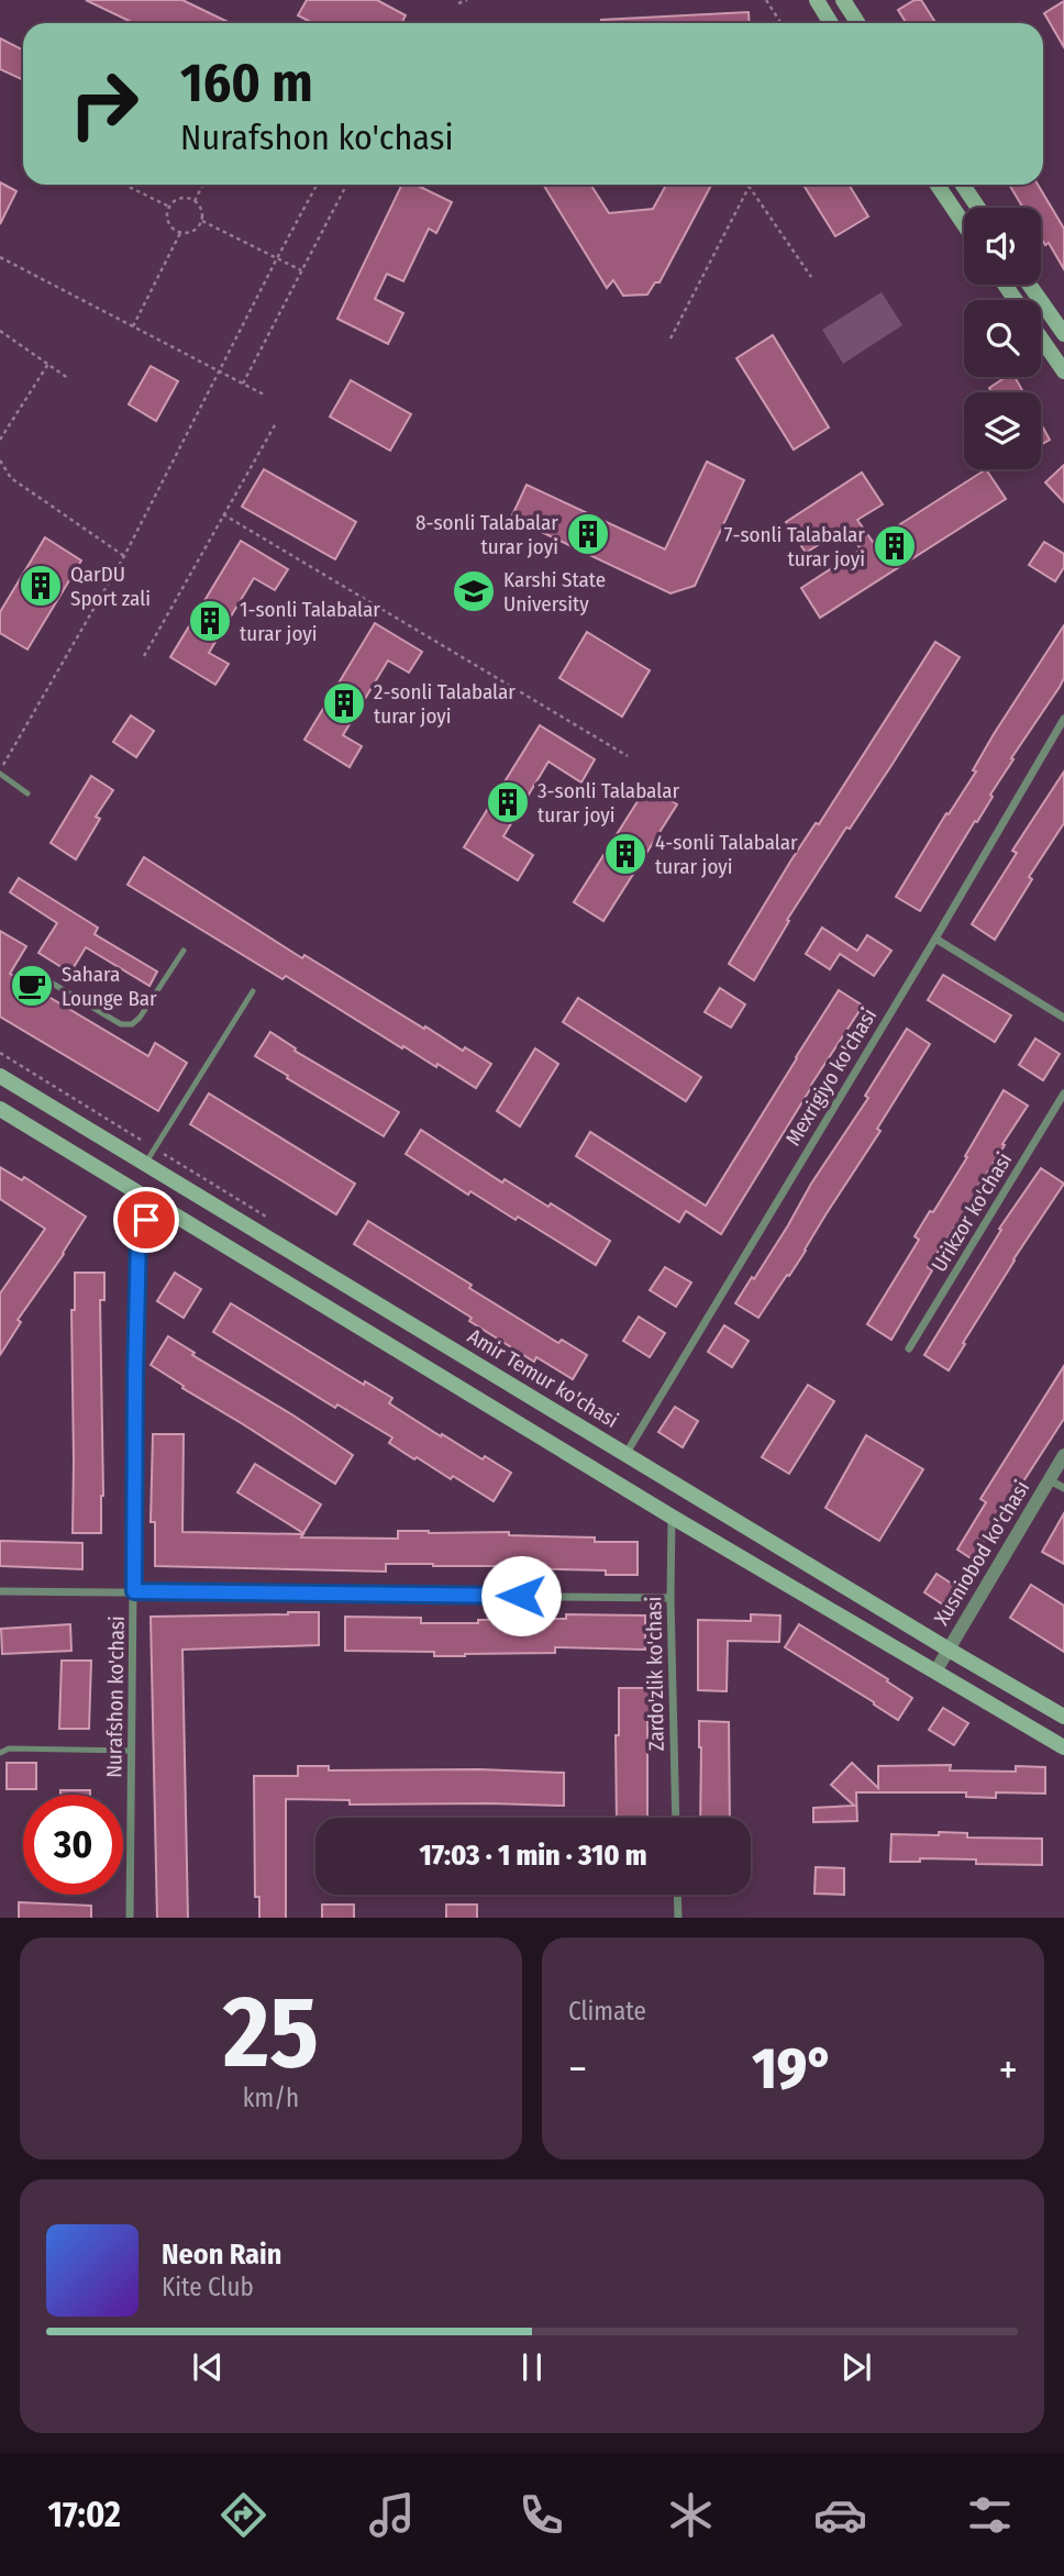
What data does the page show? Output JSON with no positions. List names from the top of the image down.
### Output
{
  "streets": {
    "main road": ["Amir Temur ko'chasi"],
    "street": [
      "Mexrigiyo ko'chasi",
      "Urikzor ko'chasi",
      "Xusniobod ko'chasi",
      "Zardo'zlik ko'chasi",
      "Nurafshon ko'chasi"
    ]
  },
  "crossings": [
    ["Mexrigiyo ko'chasi", "Amir Temur ko'chasi"],
    ["Amir Temur ko'chasi", "Xusniobod ko'chasi"]
  ],
  "places": {
    "building": [
      "8-sonli Talabalar turar joyi",
      "7-sonli Talabalar turar joyi",
      "QarDU Sport zali",
      "1-sonli Talabalar turar joyi",
      "2-sonli Talabalar turar joyi",
      "3-sonli Talabalar turar joyi",
      "4-sonli Talabalar turar joyi"
    ],
    "school or university": ["Karshi State University"],
    "cafe": ["Sahara Lounge Bar"]
  },
  "page": {
    "turn": ["160 m", "Nurafshon ko'chasi"],
    "limit": "30",
    "trip": "17:03 · 1 min · 310 m",
    "tile": [
      ["25", "km/h"],
      "Climate"
    ],
    "heat": ["−", "19°", "+"],
    "song": ["Neon Rain", "Kite Club"],
    "tabs": "17:02"
  }
}
